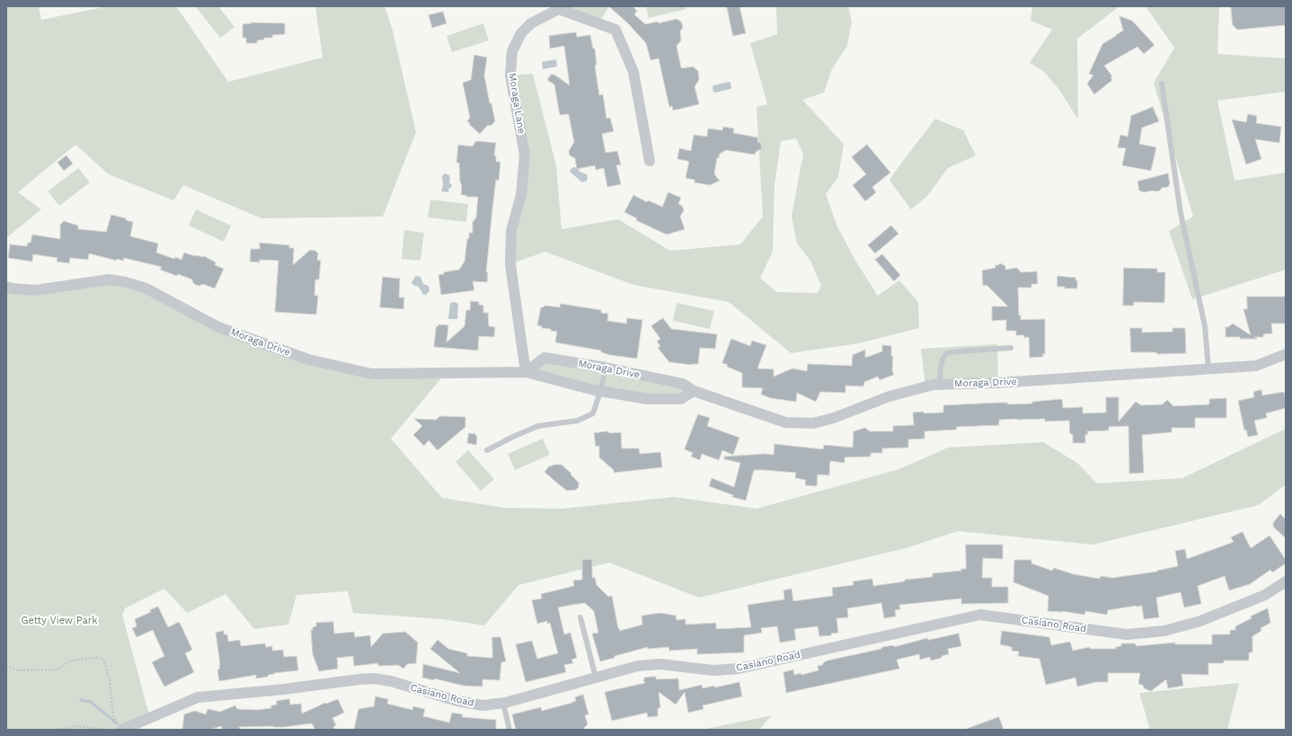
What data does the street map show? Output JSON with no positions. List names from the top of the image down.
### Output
{
  "streets": {
    "street": ["Moraga Lane", "Moraga Drive", "Casiano Road"]
  },
  "crossings": [
    ["Moraga Lane", "Moraga Drive"]
  ],
  "parks": ["Getty View Park"]
}
